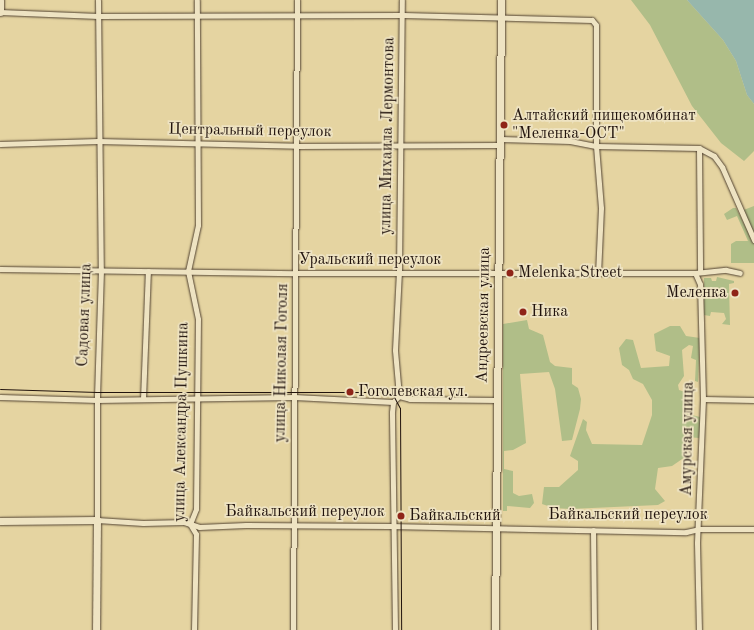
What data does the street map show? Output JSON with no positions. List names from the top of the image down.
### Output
{
  "streets": {
    "street": [
      "Центральный переулок",
      "улица Михаила Лермонтова",
      "Уральский переулок",
      "Садовая улица",
      "Андреевская улица",
      "улица Николая Гоголя",
      "улица Александра Пушкина",
      "Амурская улица",
      "Байкальский переулок"
    ]
  },
  "crossings": [
    ["Центральный переулок", "улица Михаила Лермонтова"],
    ["Центральный переулок", "Садовая улица"],
    ["Центральный переулок", "Андреевская улица"],
    ["Центральный переулок", "улица Николая Гоголя"],
    ["Центральный переулок", "улица Александра Пушкина"],
    ["Центральный переулок", "Амурская улица"],
    ["улица Михаила Лермонтова", "Уральский переулок"],
    ["Уральский переулок", "Садовая улица"],
    ["Уральский переулок", "Андреевская улица"],
    ["Уральский переулок", "улица Николая Гоголя"],
    ["Уральский переулок", "улица Александра Пушкина"],
    ["Уральский переулок", "Амурская улица"],
    ["Садовая улица", "Байкальский переулок"],
    ["Андреевская улица", "Байкальский переулок"],
    ["улица Николая Гоголя", "Байкальский переулок"],
    ["улица Александра Пушкина", "Байкальский переулок"],
    ["Амурская улица", "Байкальский переулок"]
  ],
  "places": [
    "Алтайский пищекомбинат \"Меленка-ОСТ\"",
    "Melenka Street",
    "Меленка",
    "Ника",
    "Гоголевская ул.",
    "Байкальский"
  ]
}
